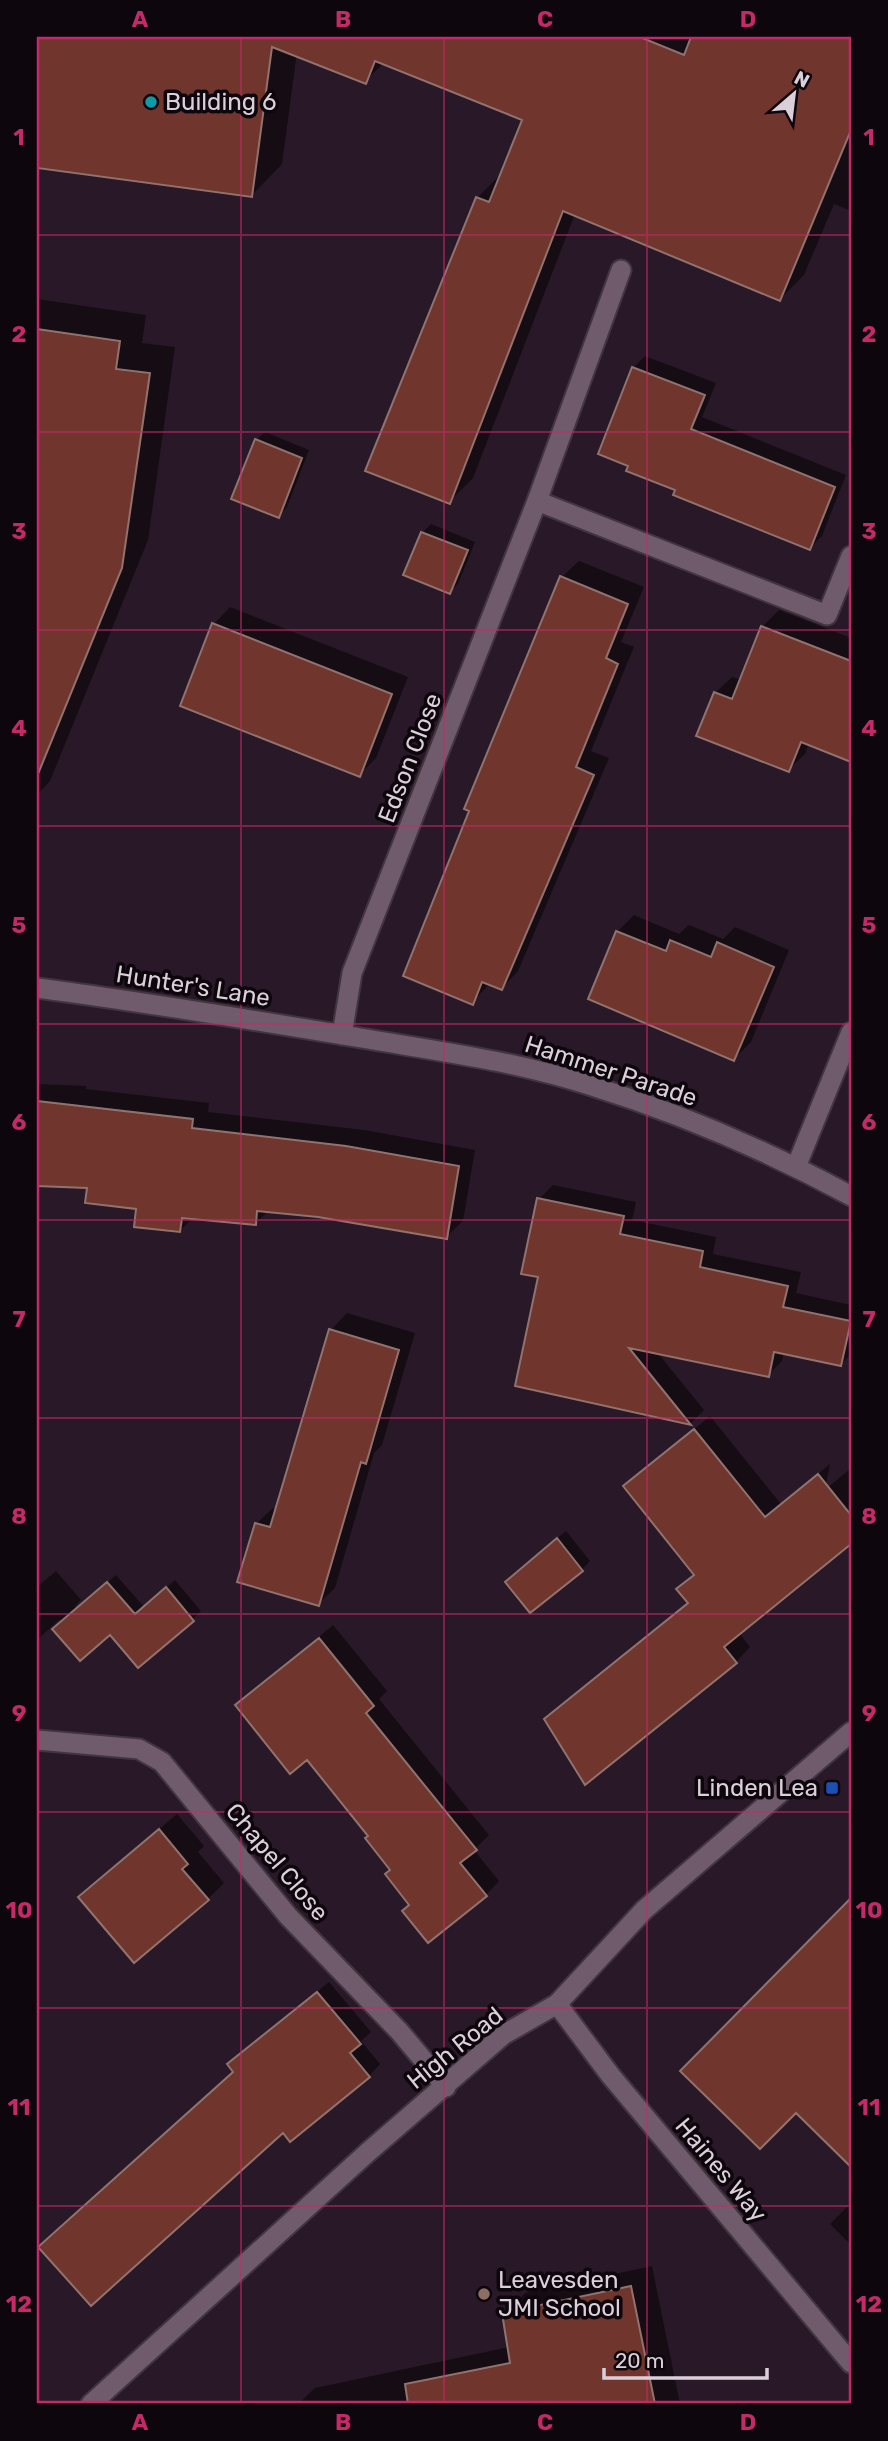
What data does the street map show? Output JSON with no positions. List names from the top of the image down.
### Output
{
  "streets": {
    "street": [
      "Edson Close",
      "Hunter's Lane",
      "Hammer Parade",
      "Chapel Close",
      "High Road",
      "Haines Way"
    ]
  },
  "crossings": [
    ["Edson Close", "Hunter's Lane"],
    ["Edson Close", "Hammer Parade"],
    ["Hunter's Lane", "Hammer Parade"],
    ["Chapel Close", "High Road"],
    ["High Road", "Haines Way"]
  ],
  "places": {
    "other": ["Building 6", "Leavesden JMI School"],
    "transit": ["Linden Lea"]
  },
  "scale_bar": "20 m",
  "north": "top right",
  "grid": {
    "columns": [
      "A",
      "B",
      "C",
      "D"
    ],
    "rows": [
      "1",
      "2",
      "3",
      "4",
      "5",
      "6",
      "7",
      "8",
      "9",
      "10",
      "11",
      "12"
    ]
  }
}
